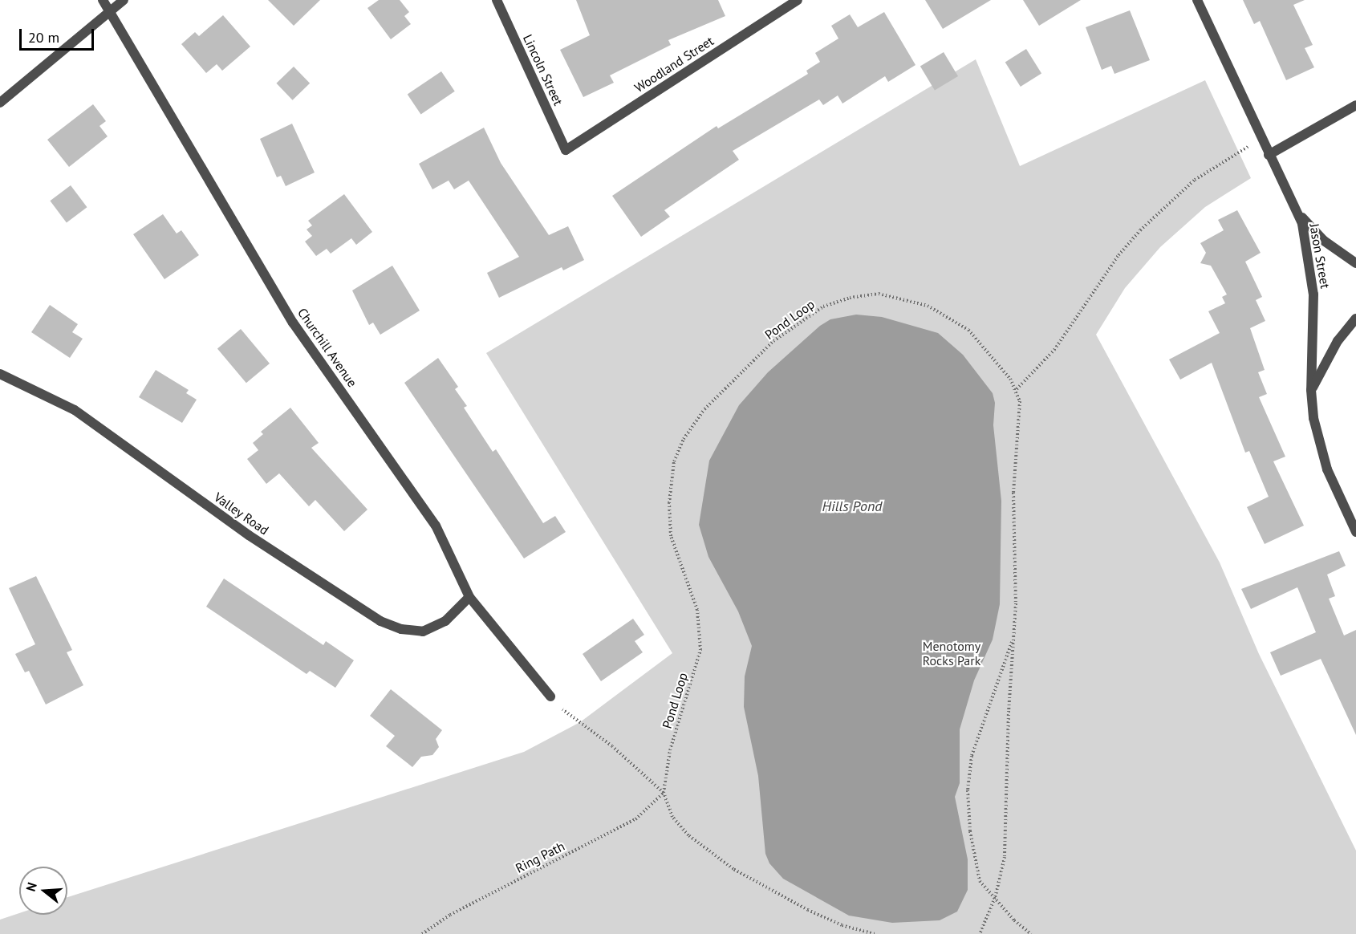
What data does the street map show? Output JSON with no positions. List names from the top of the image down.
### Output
{
  "streets": {
    "street": [
      "Woodland Street",
      "Lincoln Street",
      "Jason Street",
      "Churchill Avenue",
      "Valley Road"
    ],
    "path": ["Pond Loop", "Ring Path"]
  },
  "crossings": [
    ["Woodland Street", "Lincoln Street"],
    ["Pond Loop", "Ring Path"],
    ["Churchill Avenue", "Valley Road"]
  ],
  "water": ["Hills Pond"],
  "parks": ["Menotomy Rocks Park"],
  "scale_bar": "20 m",
  "north": "left"
}
